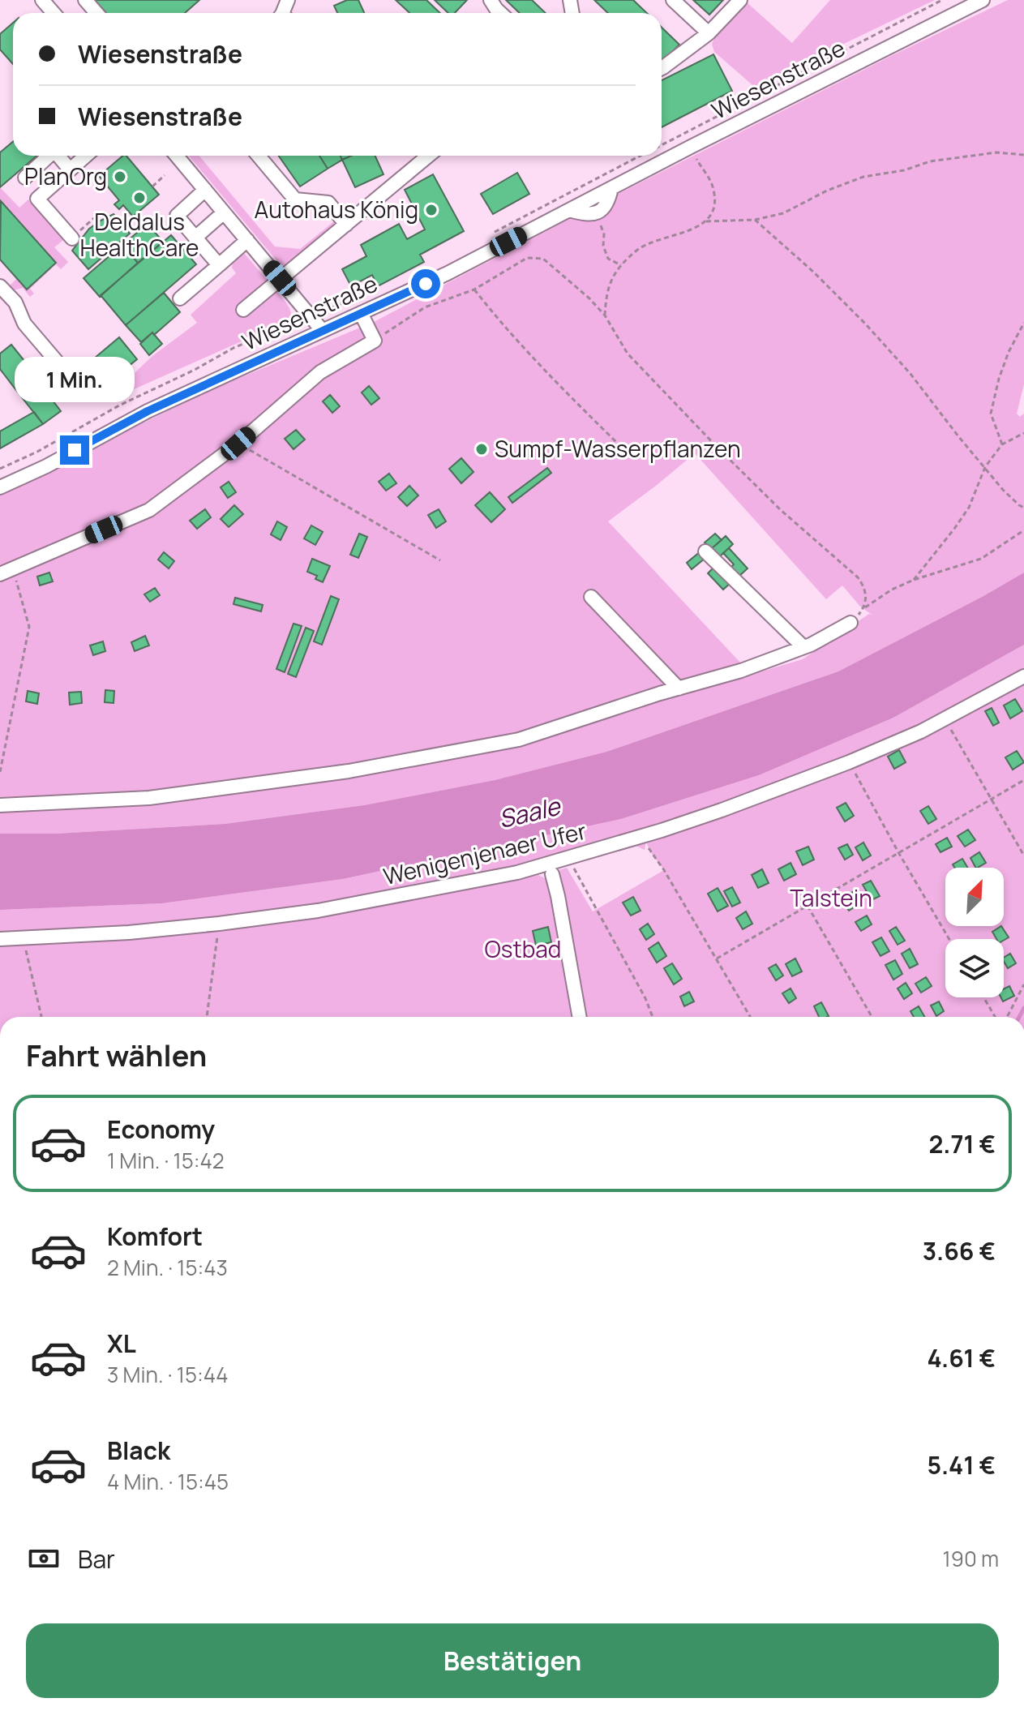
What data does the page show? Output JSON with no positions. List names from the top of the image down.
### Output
{
  "streets": {
    "street": ["Wiesenstraße", "Wenigenjenaer Ufer"]
  },
  "water": ["Saale"],
  "parks": ["Talstein", "Ostbad"],
  "places": [
    "PlanOrg",
    "Deldalus HealthCare",
    "Autohaus König",
    "Sumpf-Wasserpflanzen"
  ],
  "north": "top right",
  "page": {
    "banner": ["Wiesenstraße", "Wiesenstraße"],
    "bubble": "1 Min.",
    "heading": "Fahrt wählen",
    "list": [
      {
        "name": "Economy",
        "note": "1 Min. · 15:42",
        "value": "2.71 €"
      },
      {
        "name": "Komfort",
        "note": "2 Min. · 15:43",
        "value": "3.66 €"
      },
      {
        "name": "XL",
        "note": "3 Min. · 15:44",
        "value": "4.61 €"
      },
      {
        "name": "Black",
        "note": "4 Min. · 15:45",
        "value": "5.41 €"
      }
    ],
    "pay": ["Bar", "190 m"],
    "buttons": "Bestätigen"
  }
}
